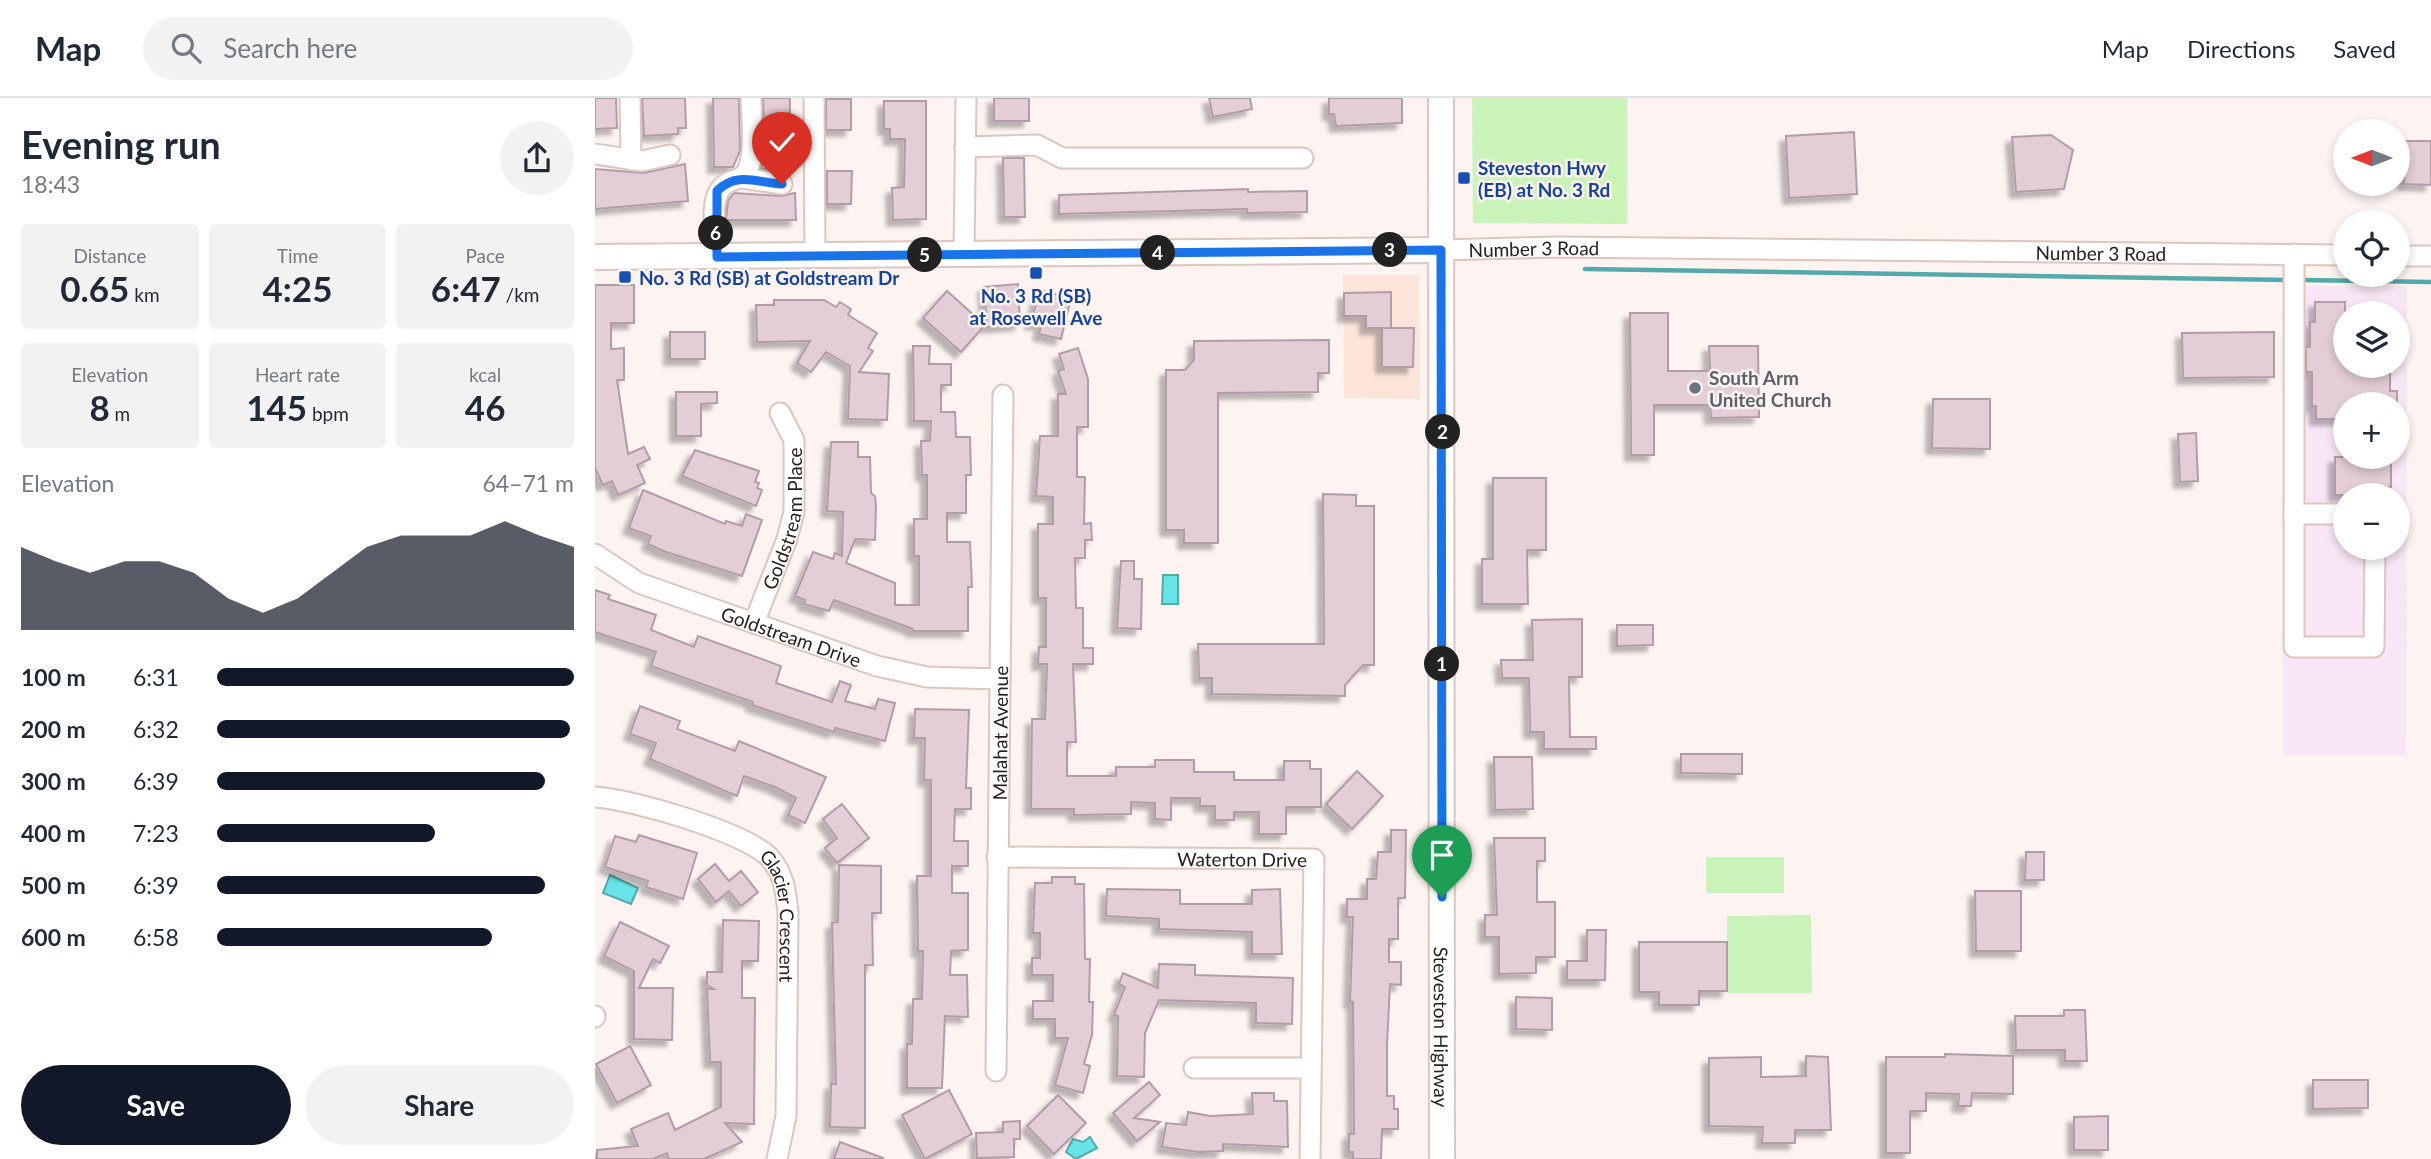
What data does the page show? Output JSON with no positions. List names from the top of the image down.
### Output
{
  "streets": {
    "main road": ["Number 3 Road", "Steveston Highway"],
    "street": [
      "Goldstream Place",
      "Goldstream Drive",
      "Malahat Avenue",
      "Waterton Drive",
      "Glacier Crescent"
    ]
  },
  "crossings": [
    ["Number 3 Road", "Steveston Highway"],
    ["Goldstream Place", "Goldstream Drive"],
    ["Goldstream Drive", "Malahat Avenue"],
    ["Malahat Avenue", "Waterton Drive"]
  ],
  "places": {
    "transit": ["Steveston Hwy (EB) at No. 3 Rd", "No. 3 Rd (SB) at Rosewell Ave", "No. 3 Rd (SB) at Goldstream Dr"],
    "other": ["South Arm United Church"]
  },
  "north": "left",
  "page": {
    "header": "Map",
    "search": "Search here",
    "nav": ["Map", "Directions", "Saved"],
    "heading": ["Evening run", "18:43"],
    "map_buttons": ["+", "−"],
    "pins": [
      "6",
      "3",
      "4",
      "5",
      "2",
      "1"
    ],
    "stats": [
      ["Distance", "0.65 km"],
      ["Time", "4:25"],
      ["Pace", "6:47 /km"],
      ["Elevation", "8 m"],
      ["Heart rate", "145 bpm"],
      ["kcal", "46"]
    ],
    "chart": ["Elevation", "64–71 m"],
    "list": [
      {
        "name": "100 m",
        "note": "6:31"
      },
      {
        "name": "200 m",
        "note": "6:32"
      },
      {
        "name": "300 m",
        "note": "6:39"
      },
      {
        "name": "400 m",
        "note": "7:23"
      },
      {
        "name": "500 m",
        "note": "6:39"
      },
      {
        "name": "600 m",
        "note": "6:58"
      }
    ],
    "buttons": ["Save", "Share"]
  }
}
